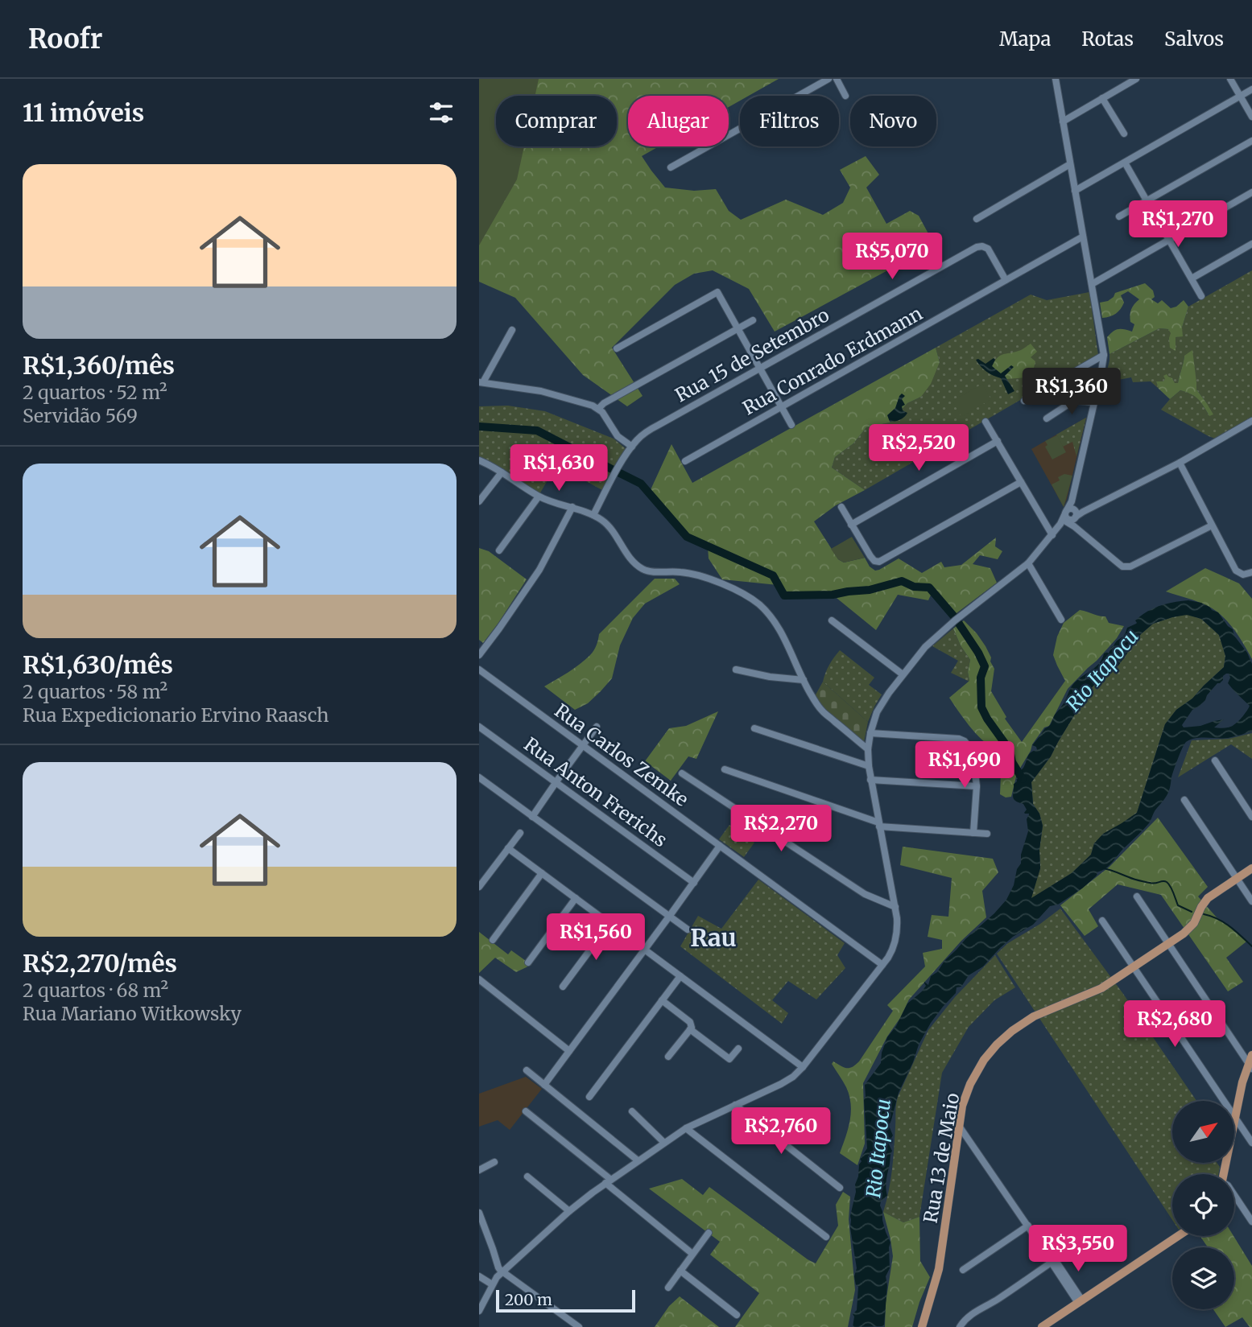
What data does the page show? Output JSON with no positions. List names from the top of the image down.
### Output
{
  "streets": {
    "main road": ["Rua 13 de Maio"],
    "street": [
      "Rua 15 de Setembro",
      "Rua Conrado Erdmann",
      "Rua Carlos Zemke",
      "Rua Anton Frerichs"
    ]
  },
  "crossings": [
    ["Rua 15 de Setembro", "Rua Conrado Erdmann"]
  ],
  "districts": ["Rau"],
  "water": ["Rio Itapocu"],
  "scale_bar": "200 m",
  "north": "top right",
  "page": {
    "header": "Roofr",
    "nav": ["Mapa", "Rotas", "Salvos"],
    "heading": "11 imóveis",
    "chip": [
      "Comprar",
      "Alugar",
      "Filtros",
      "Novo"
    ],
    "list": [
      {
        "name": "R$1,360/mês",
        "note": "2 quartos · 52 m² · Servidão 569"
      },
      {
        "name": "R$1,630/mês",
        "note": "2 quartos · 58 m² · Rua Expedicionario Ervino Raasch"
      },
      {
        "name": "R$2,270/mês",
        "note": "2 quartos · 68 m² · Rua Mariano Witkowsky"
      }
    ],
    "price": [
      "R$1,270",
      "R$5,070",
      "R$1,360",
      "R$2,520",
      "R$1,630",
      "R$1,690",
      "R$2,270",
      "R$1,560",
      "R$2,680",
      "R$2,760",
      "R$3,550"
    ],
    "scale": "200 m"
  }
}
